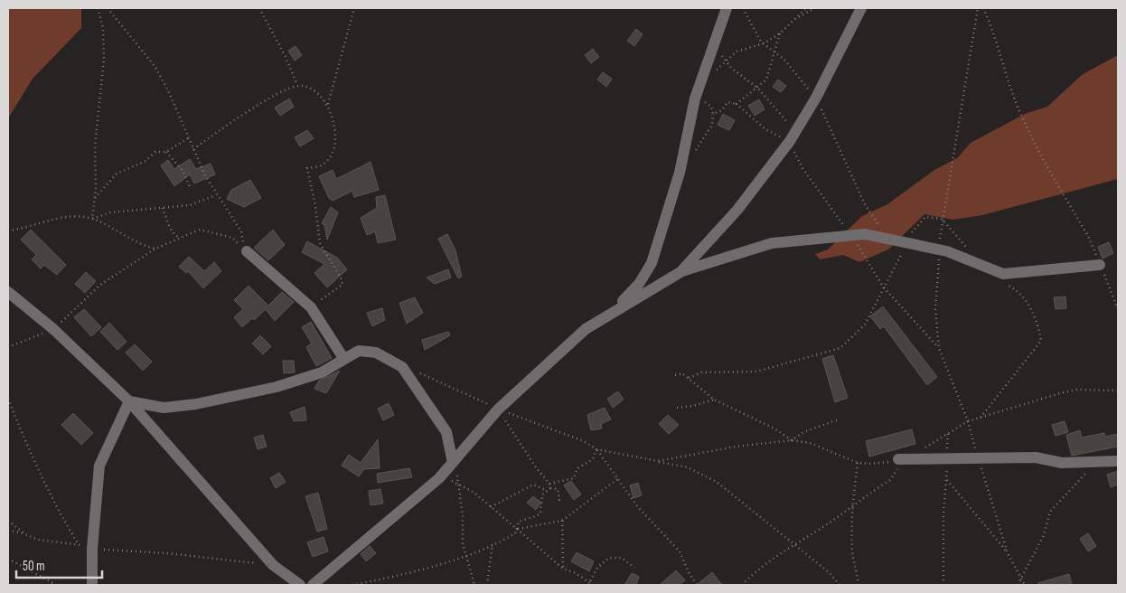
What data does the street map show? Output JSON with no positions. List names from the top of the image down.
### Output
{
  "scale_bar": "50 m"
}
